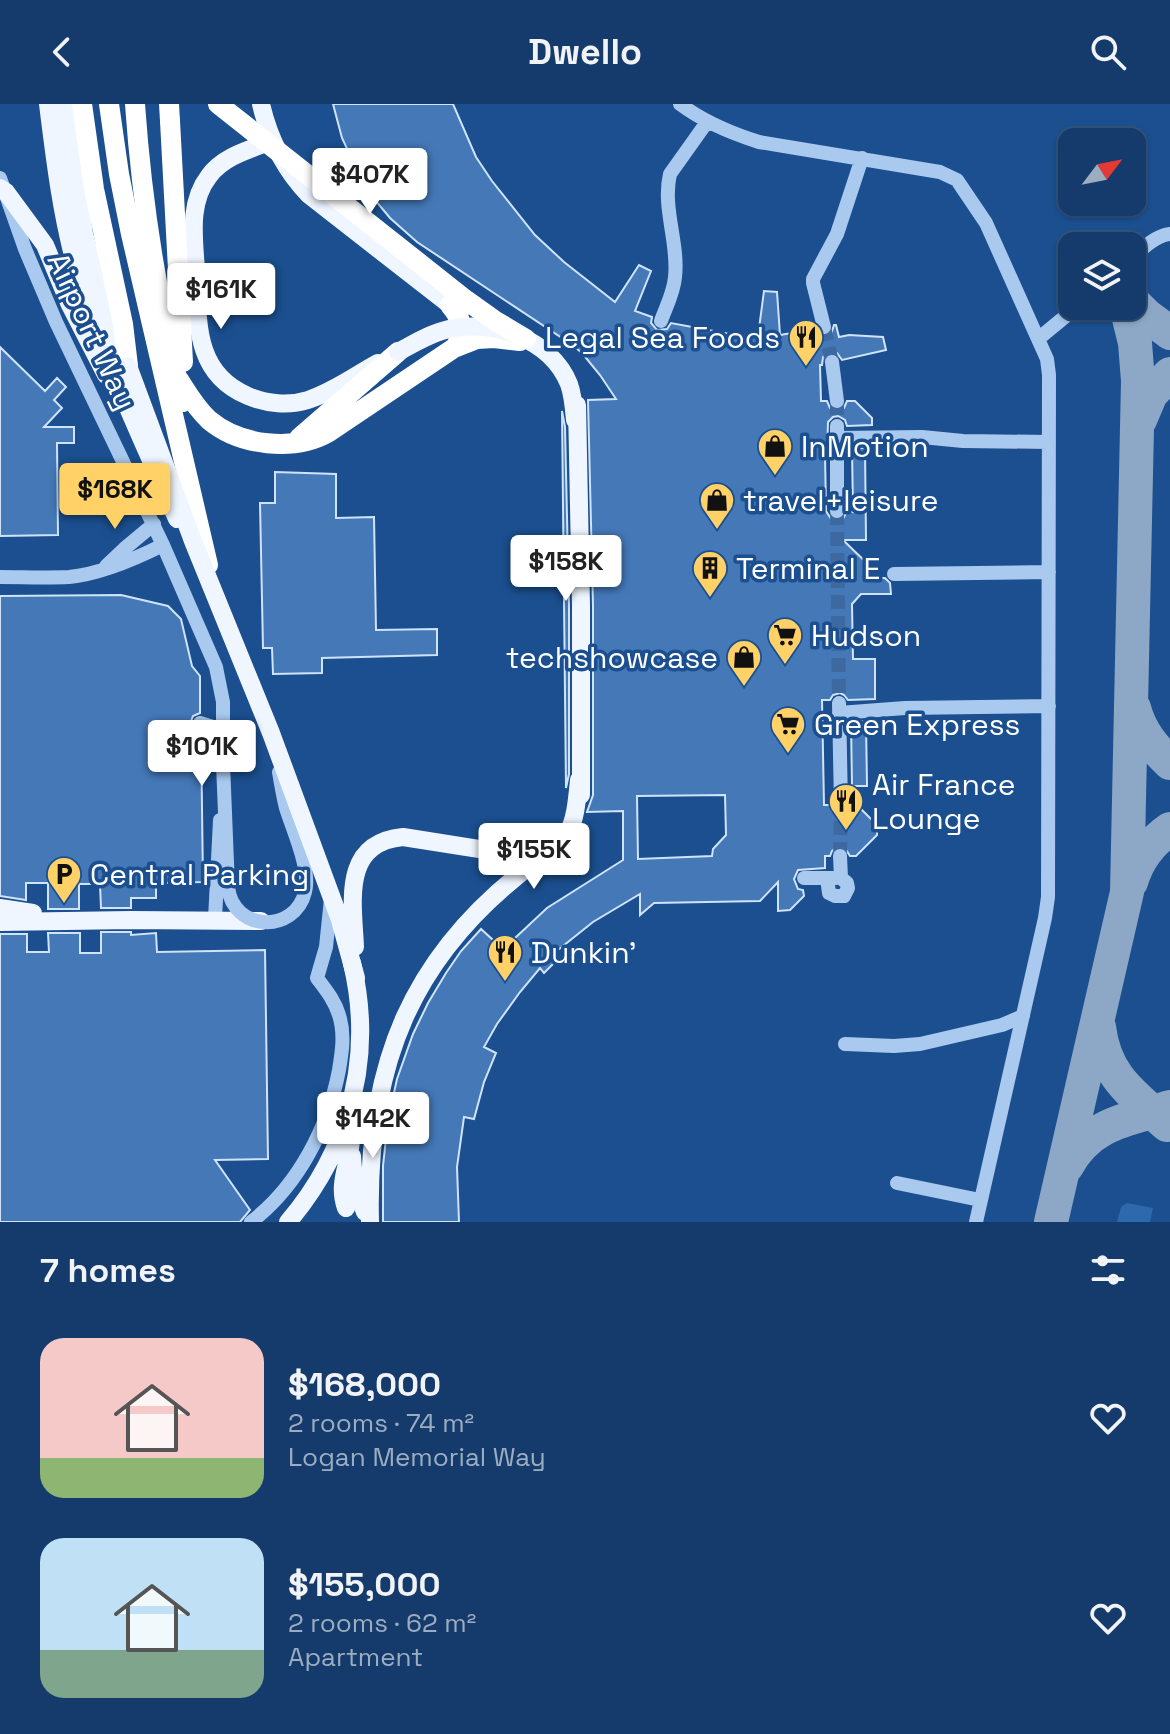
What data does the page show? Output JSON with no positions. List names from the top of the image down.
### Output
{
  "streets": {
    "street": ["Airport Way"]
  },
  "places": {
    "restaurant": ["Legal Sea Foods", "Air France Lounge", "Dunkin'"],
    "shop": ["InMotion", "travel+leisure", "techshowcase"],
    "building": ["Terminal E"],
    "supermarket": ["Hudson", "Green Express"],
    "parking": ["Central Parking"]
  },
  "north": "top right",
  "page": {
    "header": "Dwello",
    "price": [
      "$407K",
      "$161K",
      "$168K",
      "$158K",
      "$101K",
      "$155K",
      "$142K"
    ],
    "heading": "7 homes",
    "list": [
      {
        "name": "$168,000",
        "note": "2 rooms · 74 m² · Logan Memorial Way"
      },
      {
        "name": "$155,000",
        "note": "2 rooms · 62 m² · Apartment"
      }
    ]
  }
}
